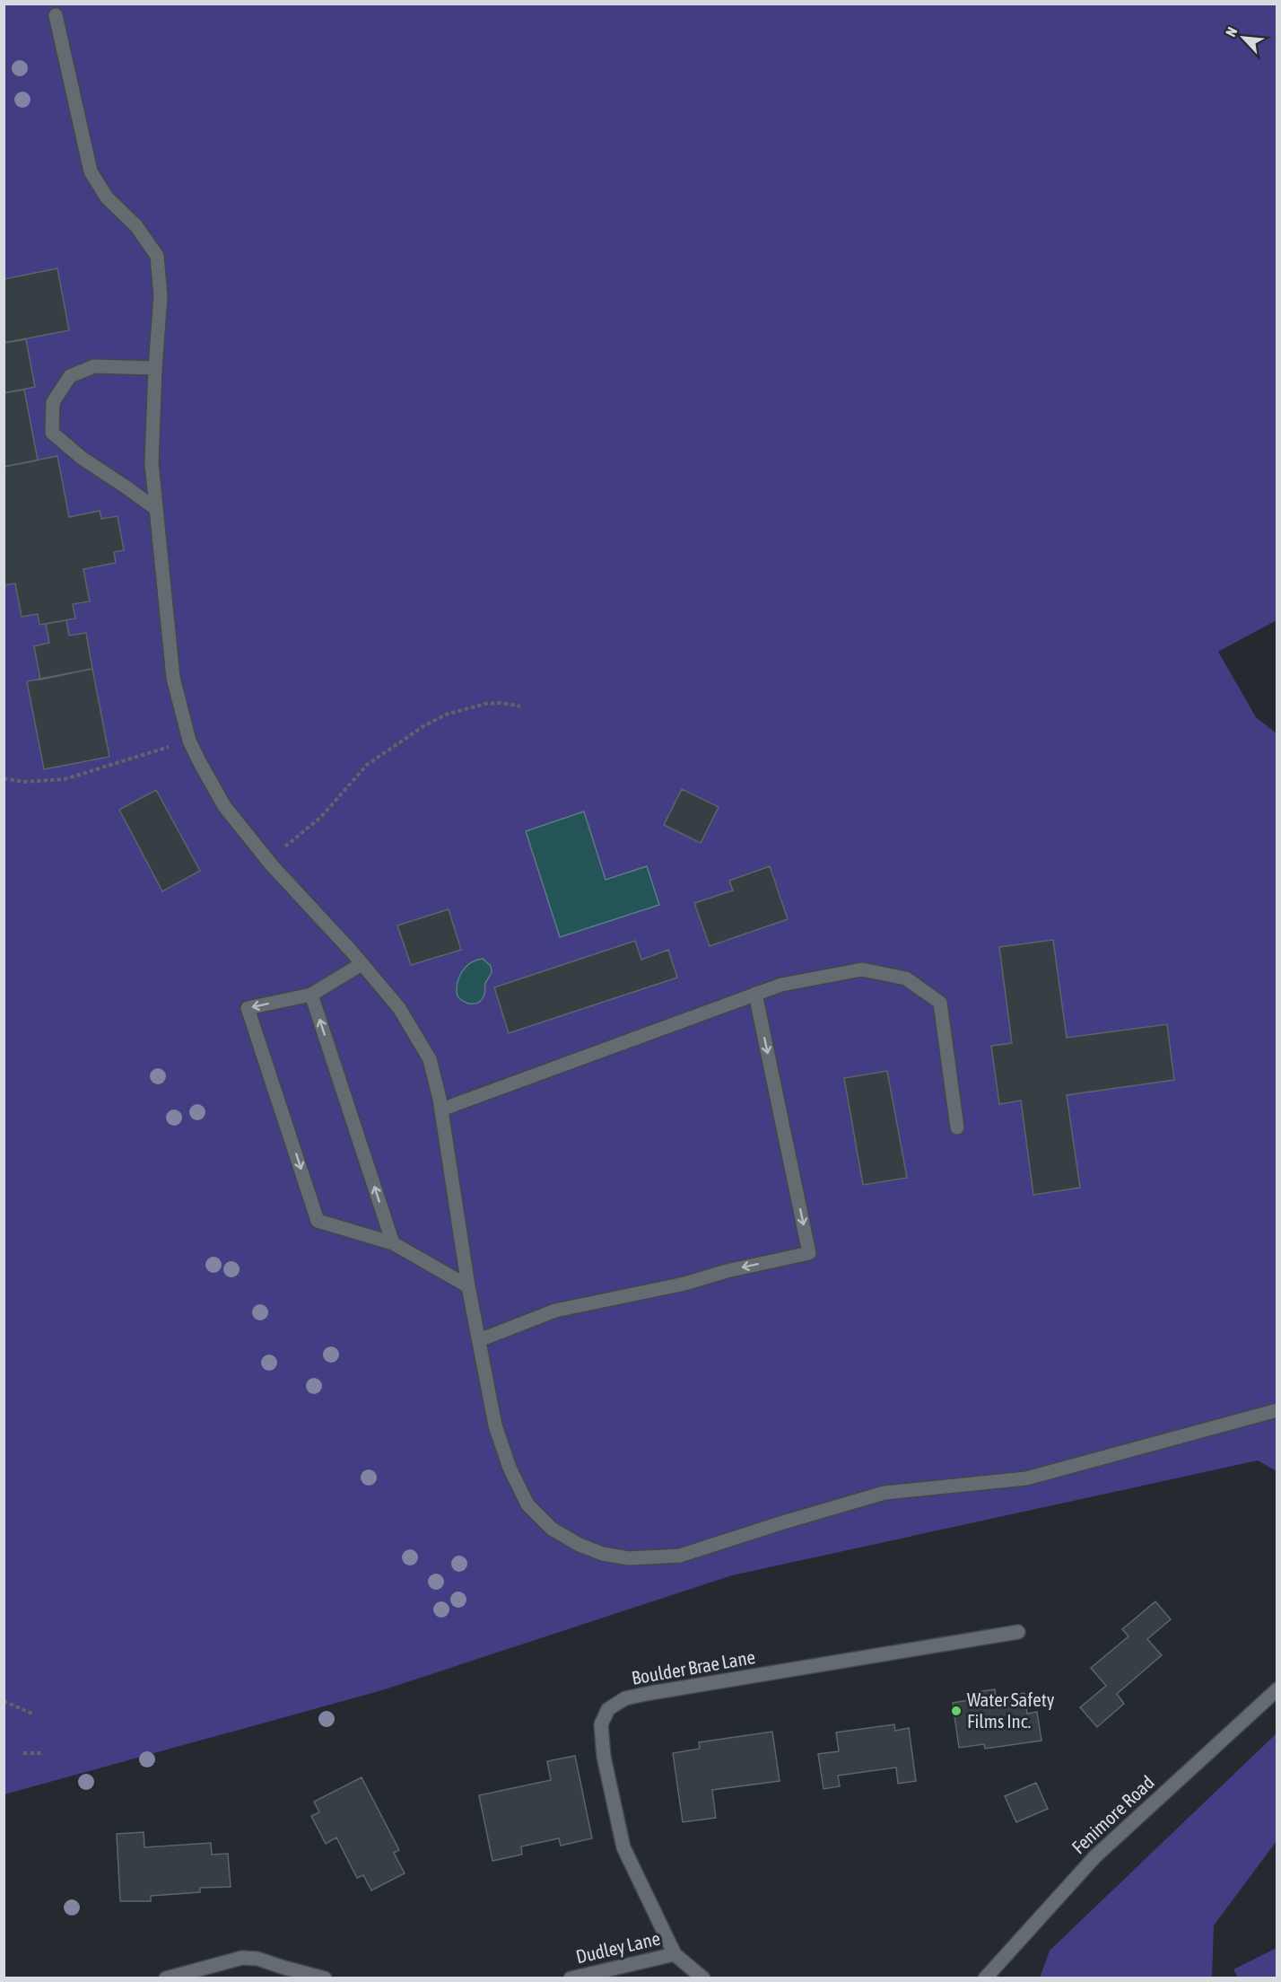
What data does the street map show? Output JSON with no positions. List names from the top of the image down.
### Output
{
  "streets": {
    "street": ["Boulder Brae Lane", "Fenimore Road", "Dudley Lane"]
  },
  "crossings": [
    ["Boulder Brae Lane", "Dudley Lane"]
  ],
  "places": ["Water Safety Films Inc."],
  "north": "top left"
}
